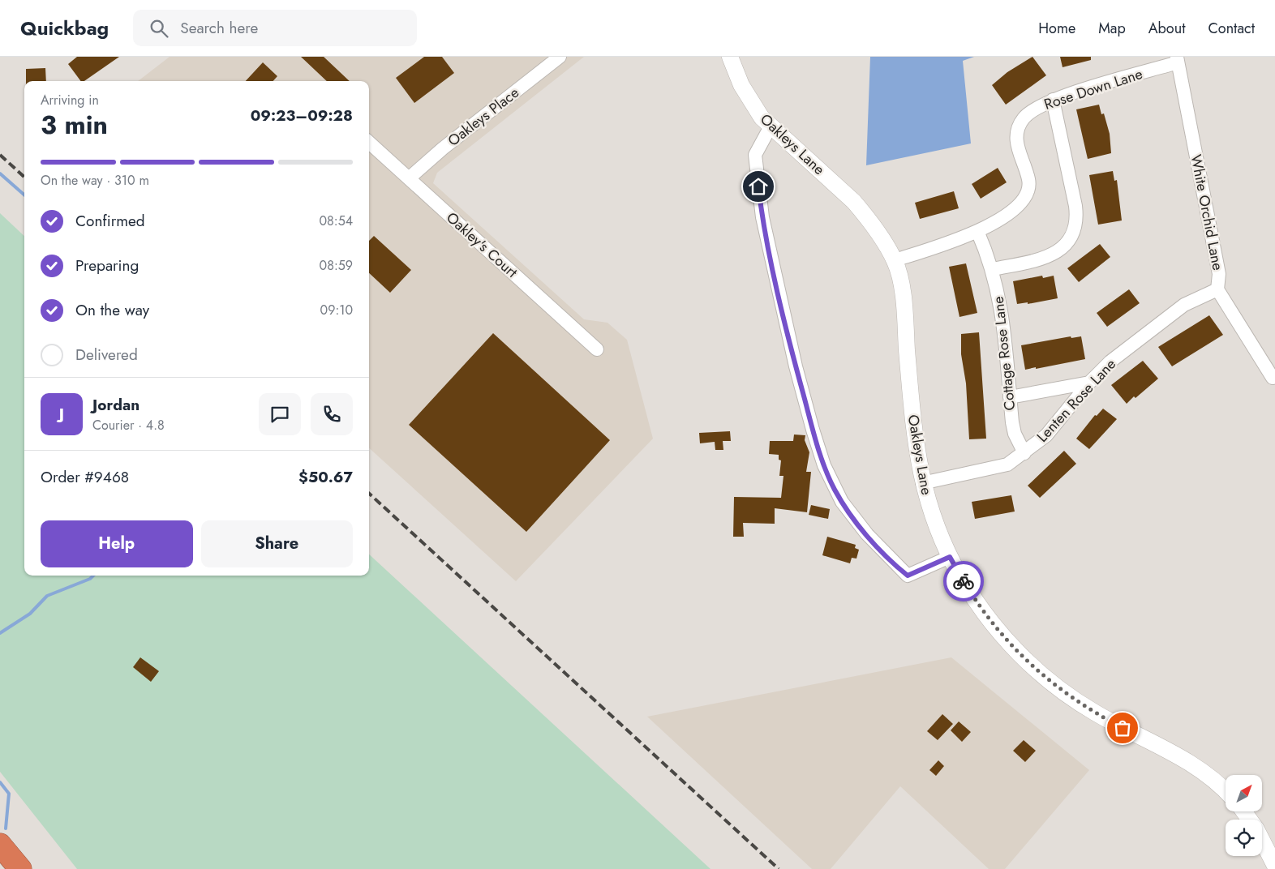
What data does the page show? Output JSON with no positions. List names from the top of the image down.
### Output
{
  "streets": {
    "street": [
      "Rose Down Lane",
      "Oakleys Place",
      "Oakleys Lane",
      "White Orchid Lane",
      "Oakley's Court",
      "Cottage Rose Lane",
      "Lenten Rose Lane"
    ]
  },
  "crossings": [
    ["Rose Down Lane", "Oakleys Lane"],
    ["Rose Down Lane", "White Orchid Lane"],
    ["Rose Down Lane", "Cottage Rose Lane"],
    ["Oakleys Place", "Oakley's Court"],
    ["Oakleys Lane", "Lenten Rose Lane"],
    ["White Orchid Lane", "Lenten Rose Lane"],
    ["Cottage Rose Lane", "Lenten Rose Lane"]
  ],
  "north": "top right",
  "page": {
    "header": "Quickbag",
    "search": "Search here",
    "nav": [
      "Home",
      "Map",
      "About",
      "Contact"
    ],
    "heading": ["3 min", "Arriving in", "09:23–09:28"],
    "panel": [
      "Jordan",
      "Courier · 4.8",
      "Order #9468",
      "$50.67"
    ],
    "bar": "On the way · 310 m",
    "list": [
      ["Confirmed", "08:54"],
      ["Preparing", "08:59"],
      ["On the way", "09:10"],
      "Delivered"
    ],
    "round": "J",
    "buttons": ["Help", "Share"]
  }
}
